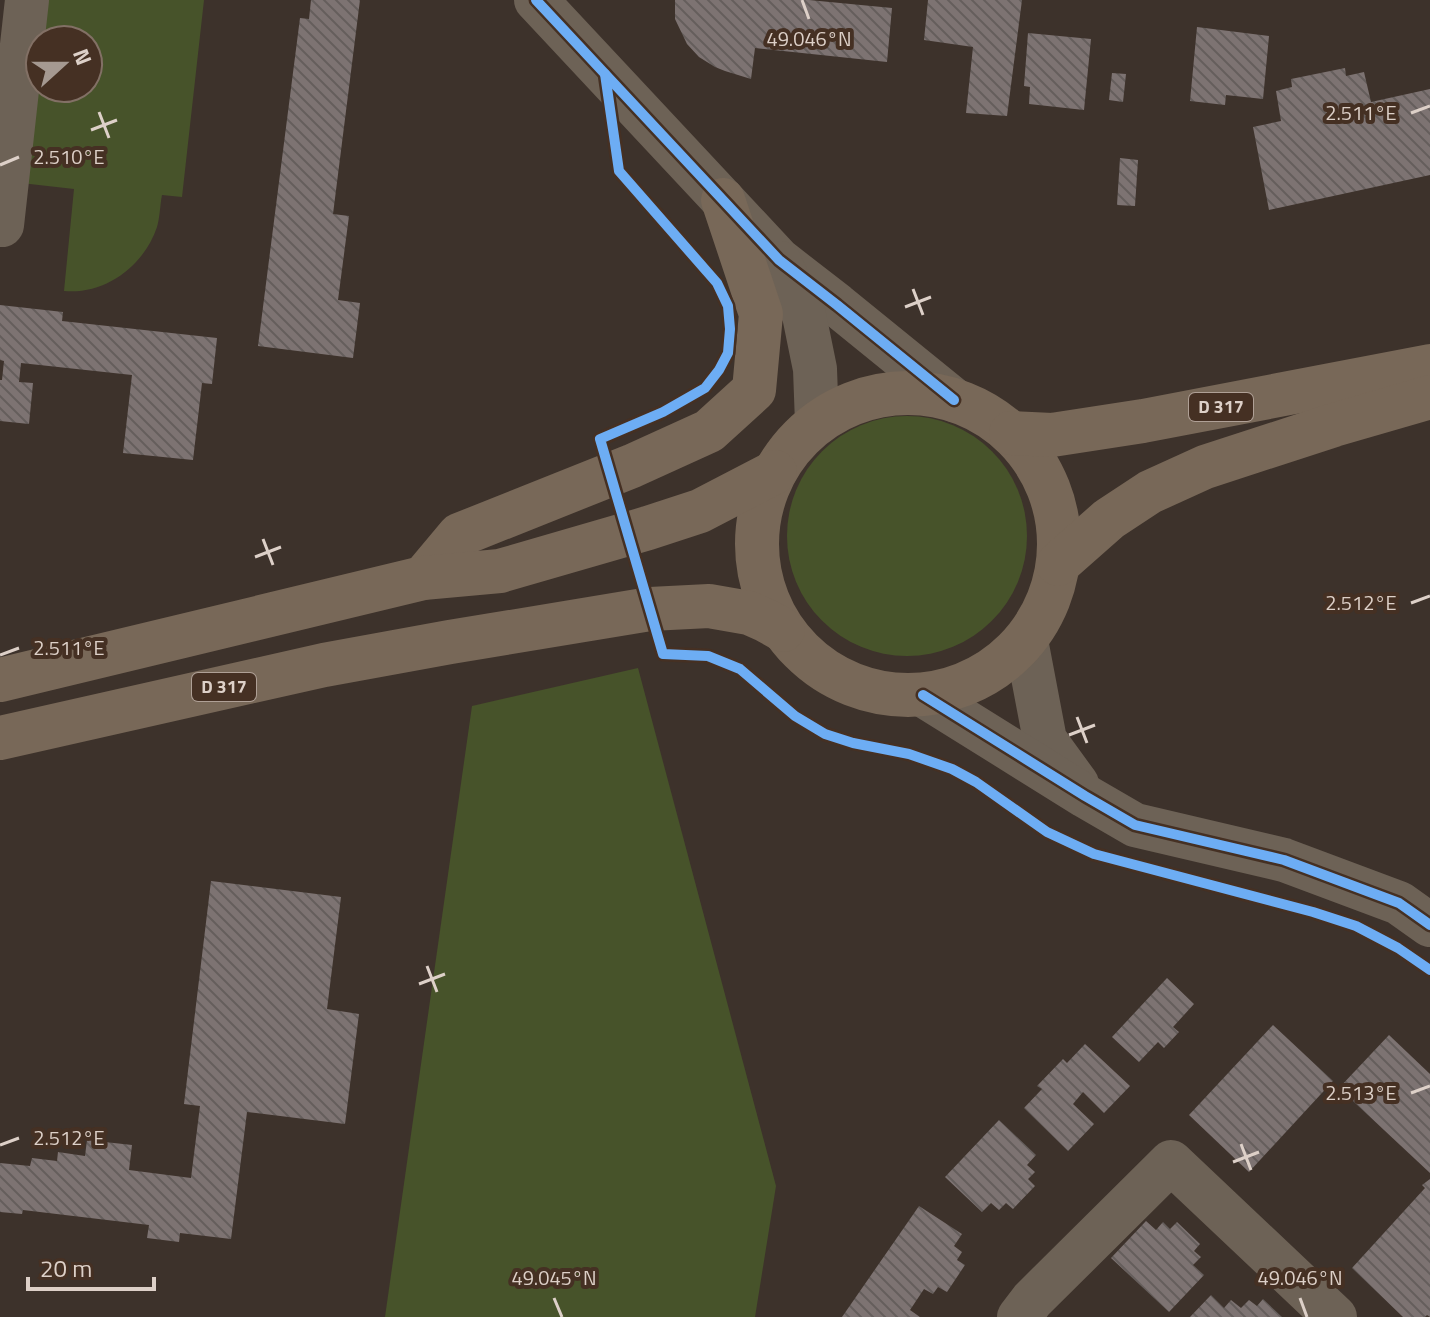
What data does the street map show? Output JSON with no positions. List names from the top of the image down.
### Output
{
  "streets": {
    "main road": ["D 317"]
  },
  "scale_bar": "20 m",
  "north": "right",
  "coordinates": [
    "49.046°N",
    "2.511°E",
    "2.510°E",
    "2.512°E",
    "2.513°E",
    "49.045°N"
  ]
}
